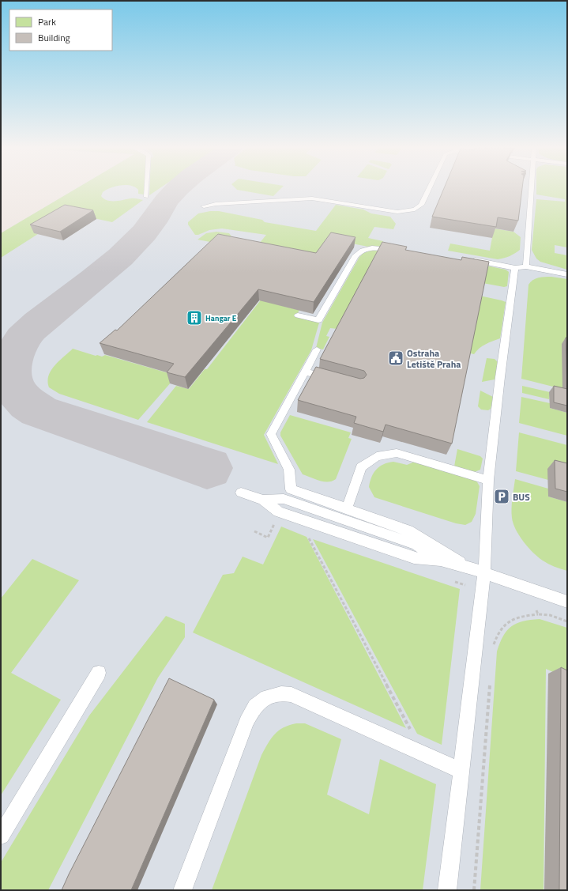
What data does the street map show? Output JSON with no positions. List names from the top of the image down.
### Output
{
  "places": {
    "building": ["Hangar E"],
    "public building": ["Ostraha Letiště Praha"],
    "parking": ["BUS"]
  },
  "legend": ["Park", "Building"]
}
